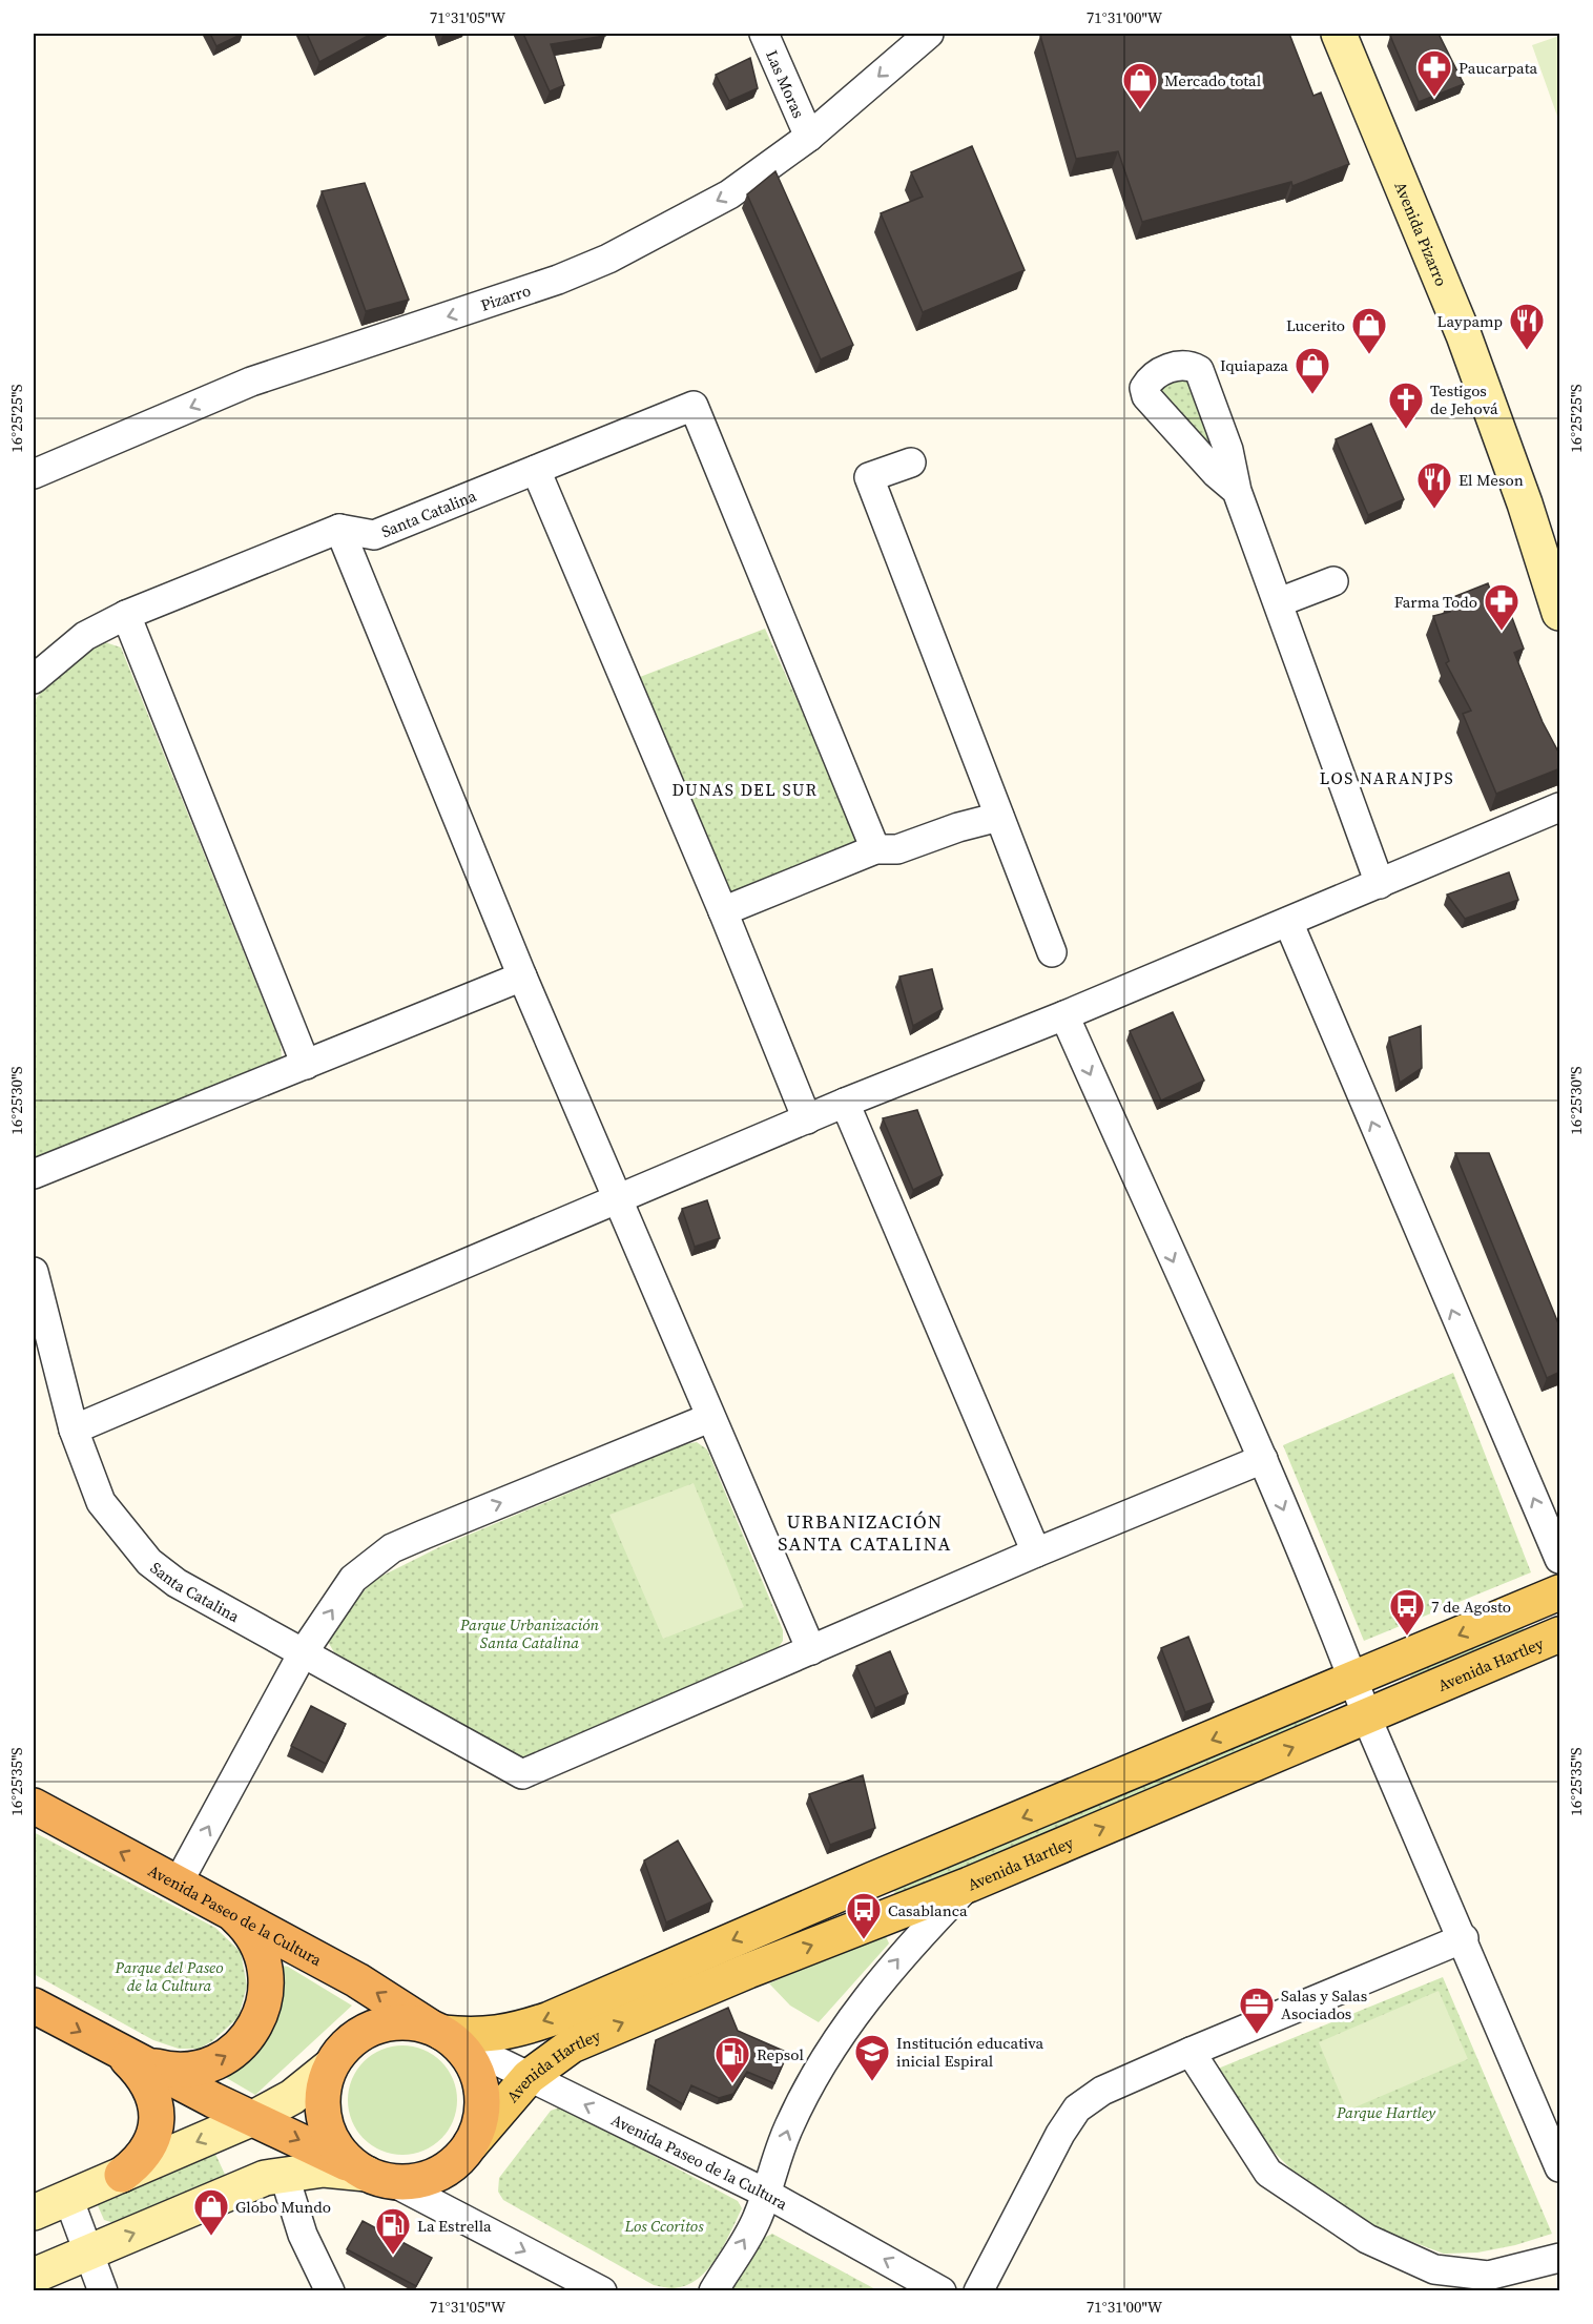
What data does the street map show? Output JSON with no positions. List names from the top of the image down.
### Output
{
  "streets": {
    "highway": ["Avenida Paseo de la Cultura"],
    "main road": ["Avenida Pizarro", "Avenida Hartley"],
    "street": ["Las Moras", "Pizarro", "Santa Catalina"]
  },
  "crossings": [
    ["Las Moras", "Pizarro"],
    ["Avenida Hartley", "Avenida Paseo de la Cultura"]
  ],
  "one_way": ["Pizarro"],
  "districts": ["LOS NARANJPS", "DUNAS DEL SUR", "URBANIZACIÓN SANTA CATALINA"],
  "parks": [
    "Parque Urbanización Santa Catalina",
    "Parque del Paseo de la Cultura",
    "Parque Hartley",
    "Los Ccoritos"
  ],
  "places": {
    "pharmacy": ["Paucarpata", "Farma Todo"],
    "shop": [
      "Mercado total",
      "Lucerito",
      "Iquiapaza",
      "Globo Mundo"
    ],
    "restaurant": ["Laypamp", "El Meson"],
    "church": ["Testigos de Jehová"],
    "bus stop": ["7 de Agosto", "Casablanca"],
    "office": ["Salas y Salas Asociados"],
    "school or university": ["Institución educativa inicial Espiral"],
    "fuel station": ["Repsol", "La Estrella"]
  },
  "coordinates": [
    "71°31'05\"W",
    "71°31'00\"W",
    "16°25'25\"S",
    "16°25'30\"S",
    "16°25'35\"S"
  ]
}
